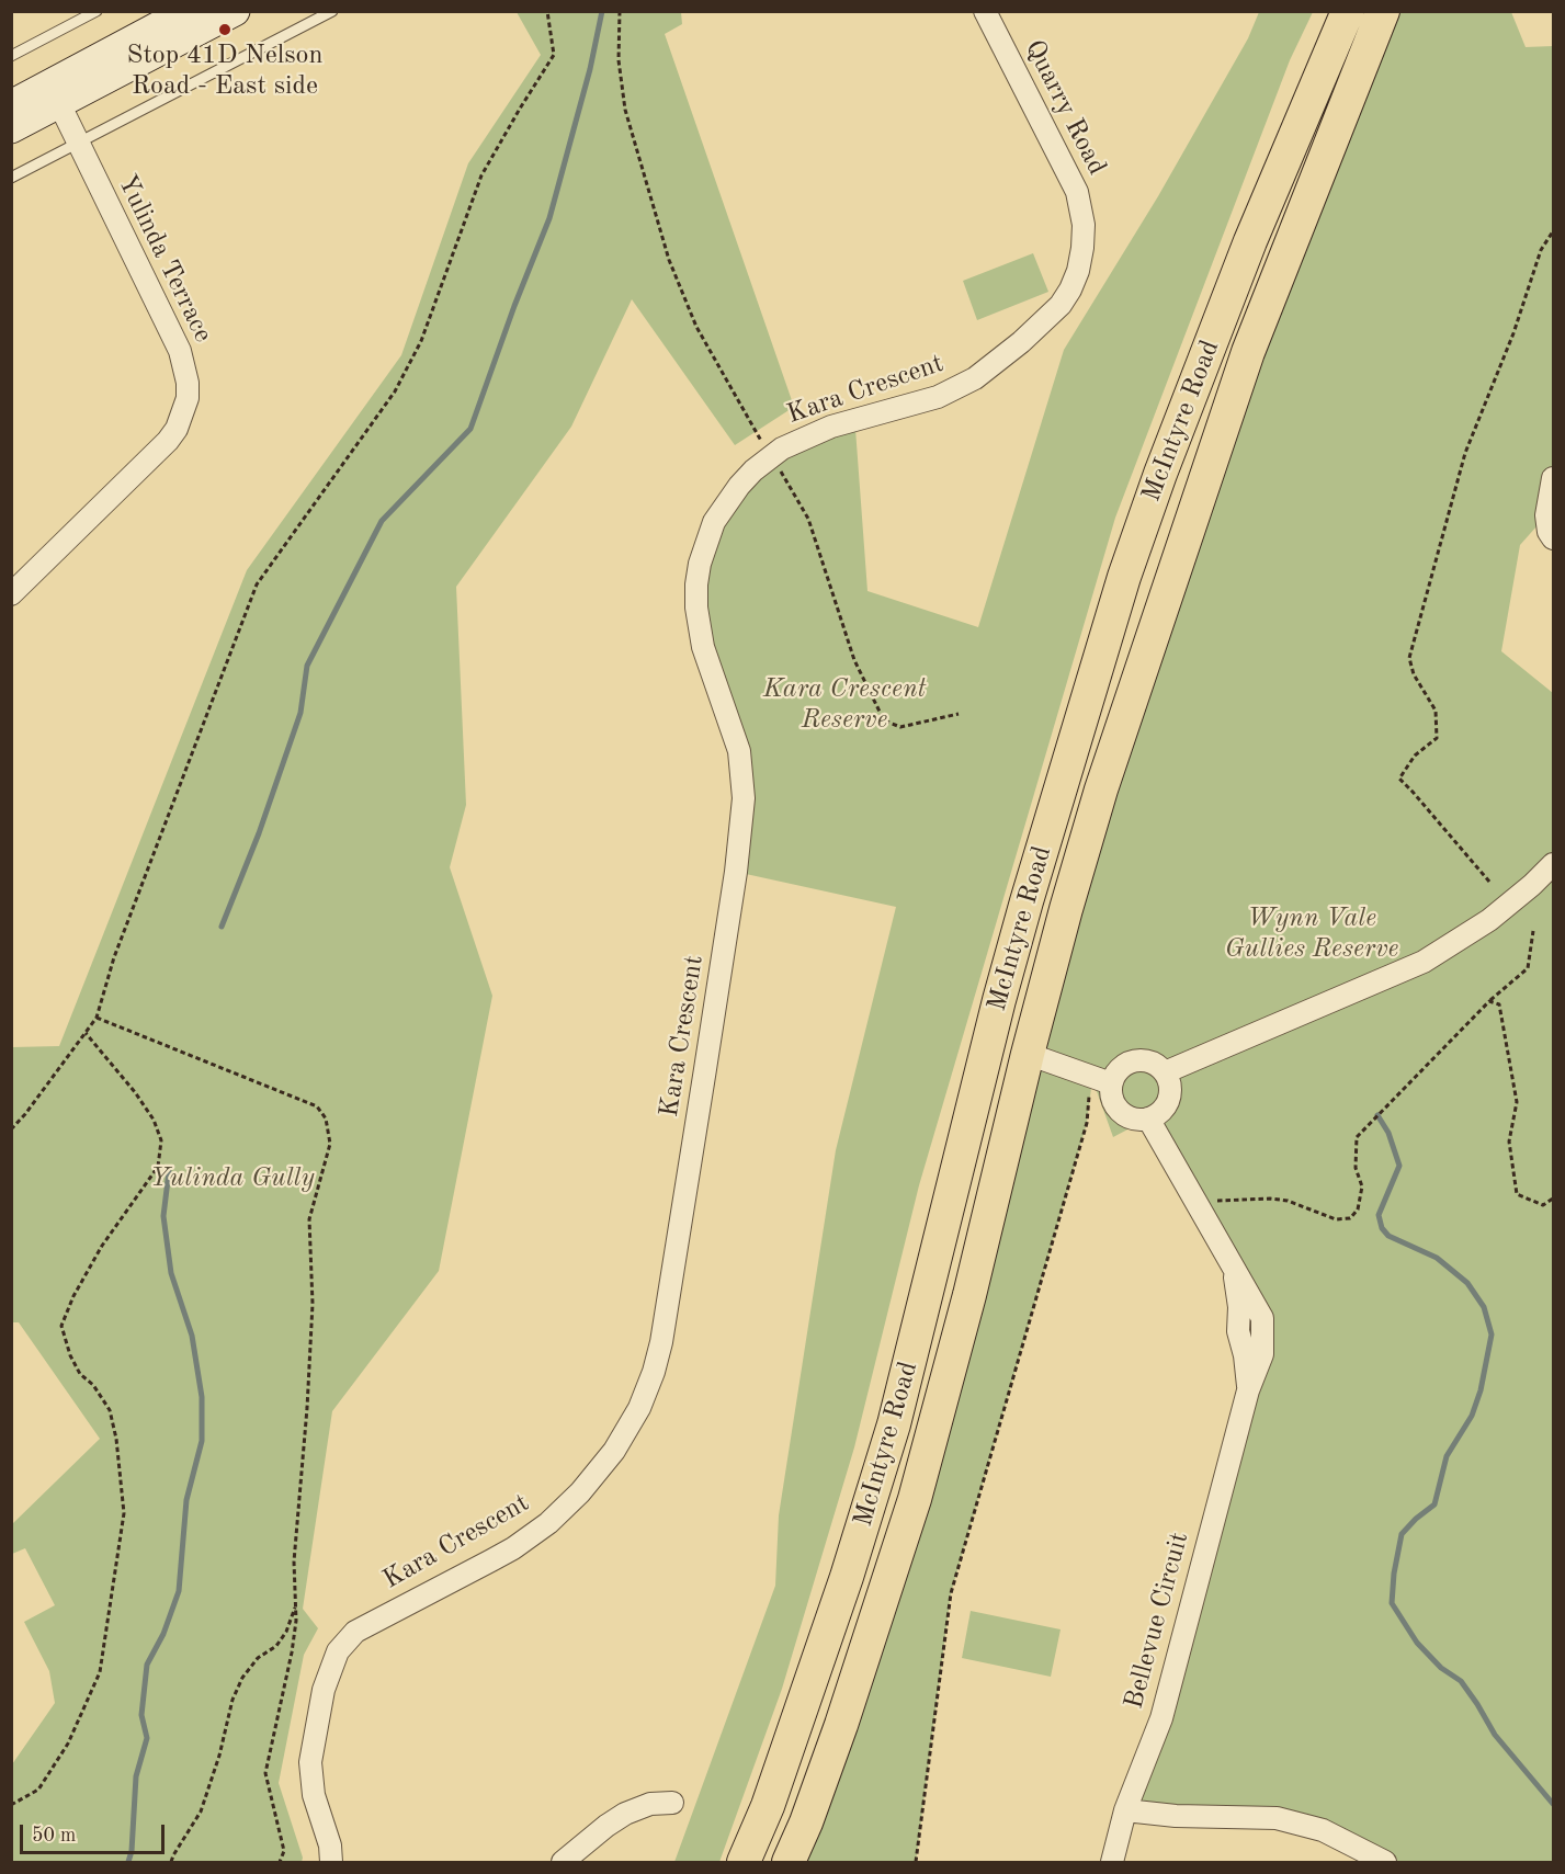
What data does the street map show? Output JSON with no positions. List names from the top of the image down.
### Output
{
  "streets": {
    "main road": ["McIntyre Road"],
    "street": [
      "Quarry Road",
      "Yulinda Terrace",
      "Kara Crescent",
      "Bellevue Circuit"
    ]
  },
  "crossings": [
    ["Quarry Road", "Kara Crescent"]
  ],
  "parks": ["Kara Crescent Reserve", "Wynn Vale Gullies Reserve", "Yulinda Gully"],
  "places": ["Stop 41D Nelson Road - East side"],
  "scale_bar": "50 m"
}
